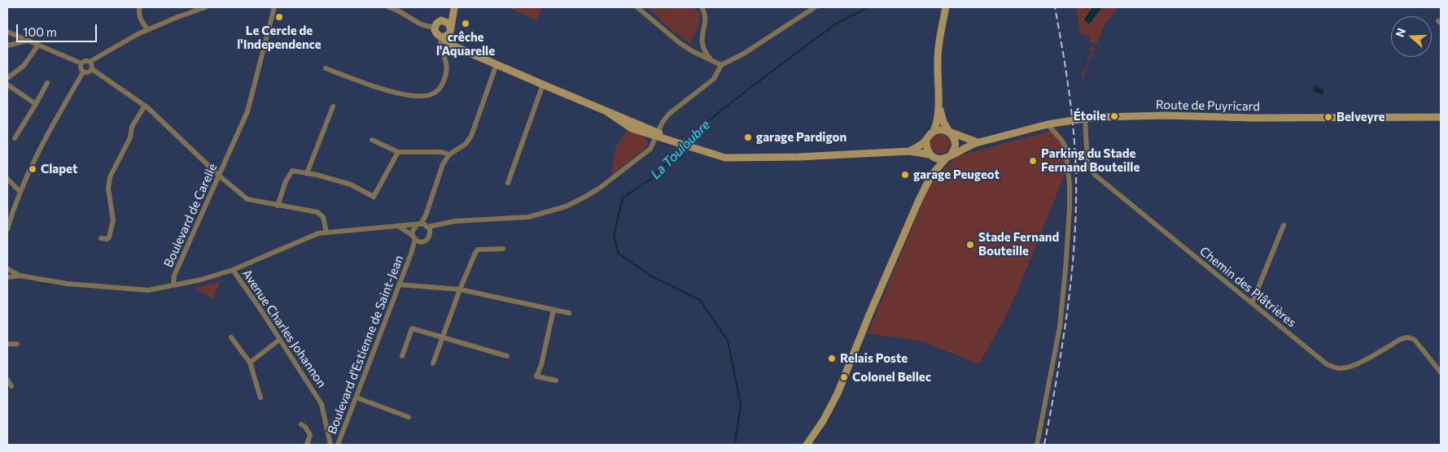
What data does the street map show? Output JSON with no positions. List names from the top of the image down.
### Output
{
  "streets": {
    "main road": ["Route de Puyricard"],
    "street": [
      "Boulevard de Carelle",
      "Chemin des Plâtrières",
      "Avenue Charles Johannon",
      "Boulevard d'Estienne de Saint-Jean"
    ]
  },
  "crossings": [
    ["Route de Puyricard", "Chemin des Plâtrières"]
  ],
  "water": ["La Touloubre"],
  "places": [
    "Le Cercle de l'Independence",
    "crêche l'Aquarelle",
    "Étoile",
    "Belveyre",
    "garage Pardigon",
    "Parking du Stade Fernand Bouteille",
    "Clapet",
    "garage Peugeot",
    "Stade Fernand Bouteille",
    "Relais Poste",
    "Colonel Bellec"
  ],
  "scale_bar": "100 m",
  "north": "left"
}
